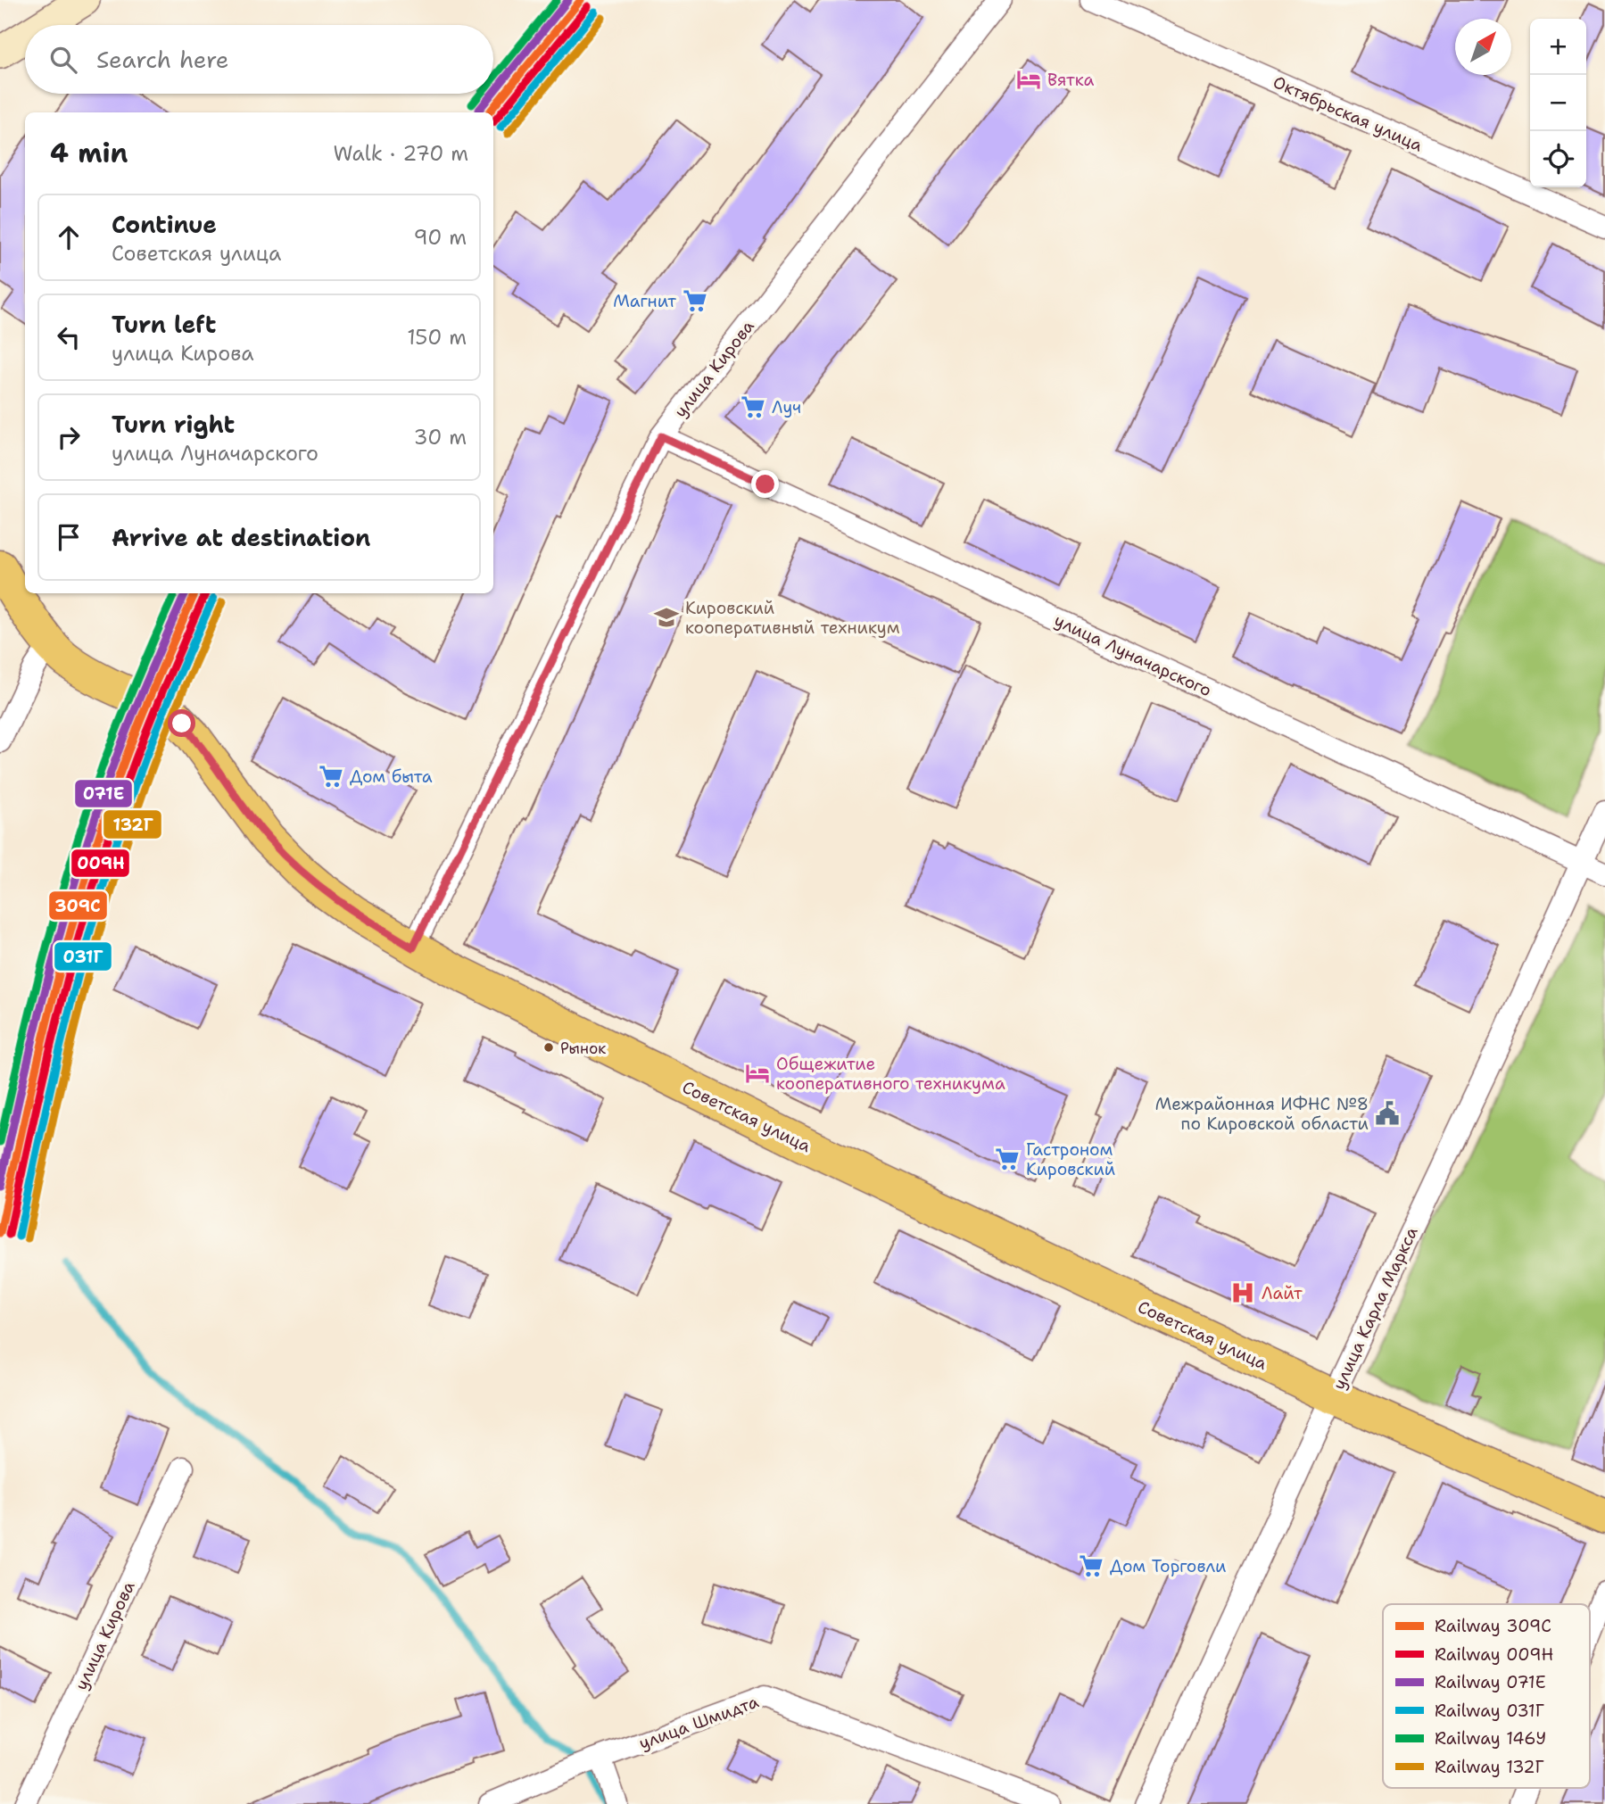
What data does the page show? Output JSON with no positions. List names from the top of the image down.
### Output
{
  "streets": {
    "main road": ["Советская улица"],
    "street": [
      "Октябрьская улица",
      "улица Кирова",
      "улица Луначарского",
      "улица Карла Маркса",
      "улица Шмидта"
    ]
  },
  "crossings": [
    ["улица Кирова", "улица Луначарского"],
    ["улица Кирова", "Советская улица"],
    ["улица Луначарского", "улица Карла Маркса"],
    ["Советская улица", "улица Карла Маркса"]
  ],
  "places": {
    "hotel": ["Вятка", "Общежитие кооперативного техникума"],
    "supermarket": [
      "Магнит",
      "Луч",
      "Дом быта",
      "Гастроном Кировский",
      "Дом Торговли"
    ],
    "school or university": ["Кировский кооперативный техникум"],
    "other": ["Рынок"],
    "public building": ["Межрайонная ИФНС №8 по Кировской области"],
    "hospital": ["Лайт"]
  },
  "lines": [
    "rail line 309С",
    "rail line 071Е",
    "rail line 146У",
    "rail line 009Н",
    "rail line 031Г",
    "rail line 132Г"
  ],
  "legend": [
    "Railway 309С",
    "Railway 009Н",
    "Railway 071Е",
    "Railway 031Г",
    "Railway 146У",
    "Railway 132Г"
  ],
  "north": "top right",
  "page": {
    "map_buttons": ["+", "−"],
    "search": "Search here",
    "heading": ["4 min", "Walk · 270 m"],
    "list": [
      ["Continue", "Советская улица", "90 m"],
      ["Turn left", "улица Кирова", "150 m"],
      ["Turn right", "улица Луначарского", "30 m"],
      "Arrive at destination"
    ]
  }
}
